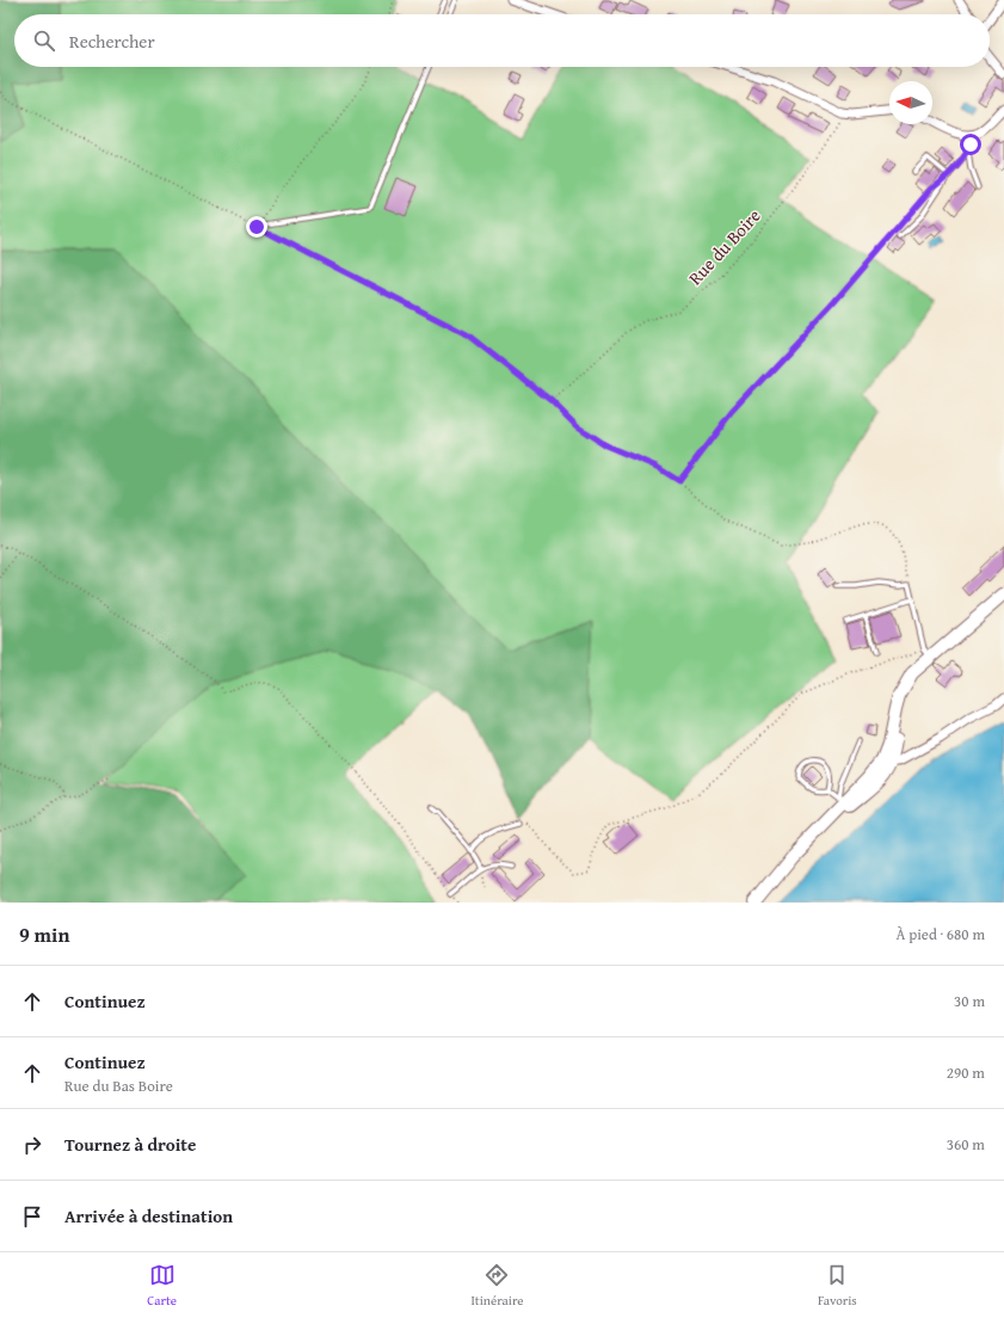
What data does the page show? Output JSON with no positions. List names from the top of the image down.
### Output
{
  "streets": {
    "path": ["Rue du Boire"]
  },
  "north": "left",
  "page": {
    "search": "Rechercher",
    "heading": ["9 min", "À pied · 680 m"],
    "list": [
      ["Continuez", "30 m"],
      ["Continuez", "Rue du Bas Boire", "290 m"],
      ["Tournez à droite", "360 m"],
      "Arrivée à destination"
    ],
    "nav": ["Carte", "Itinéraire", "Favoris"]
  }
}
